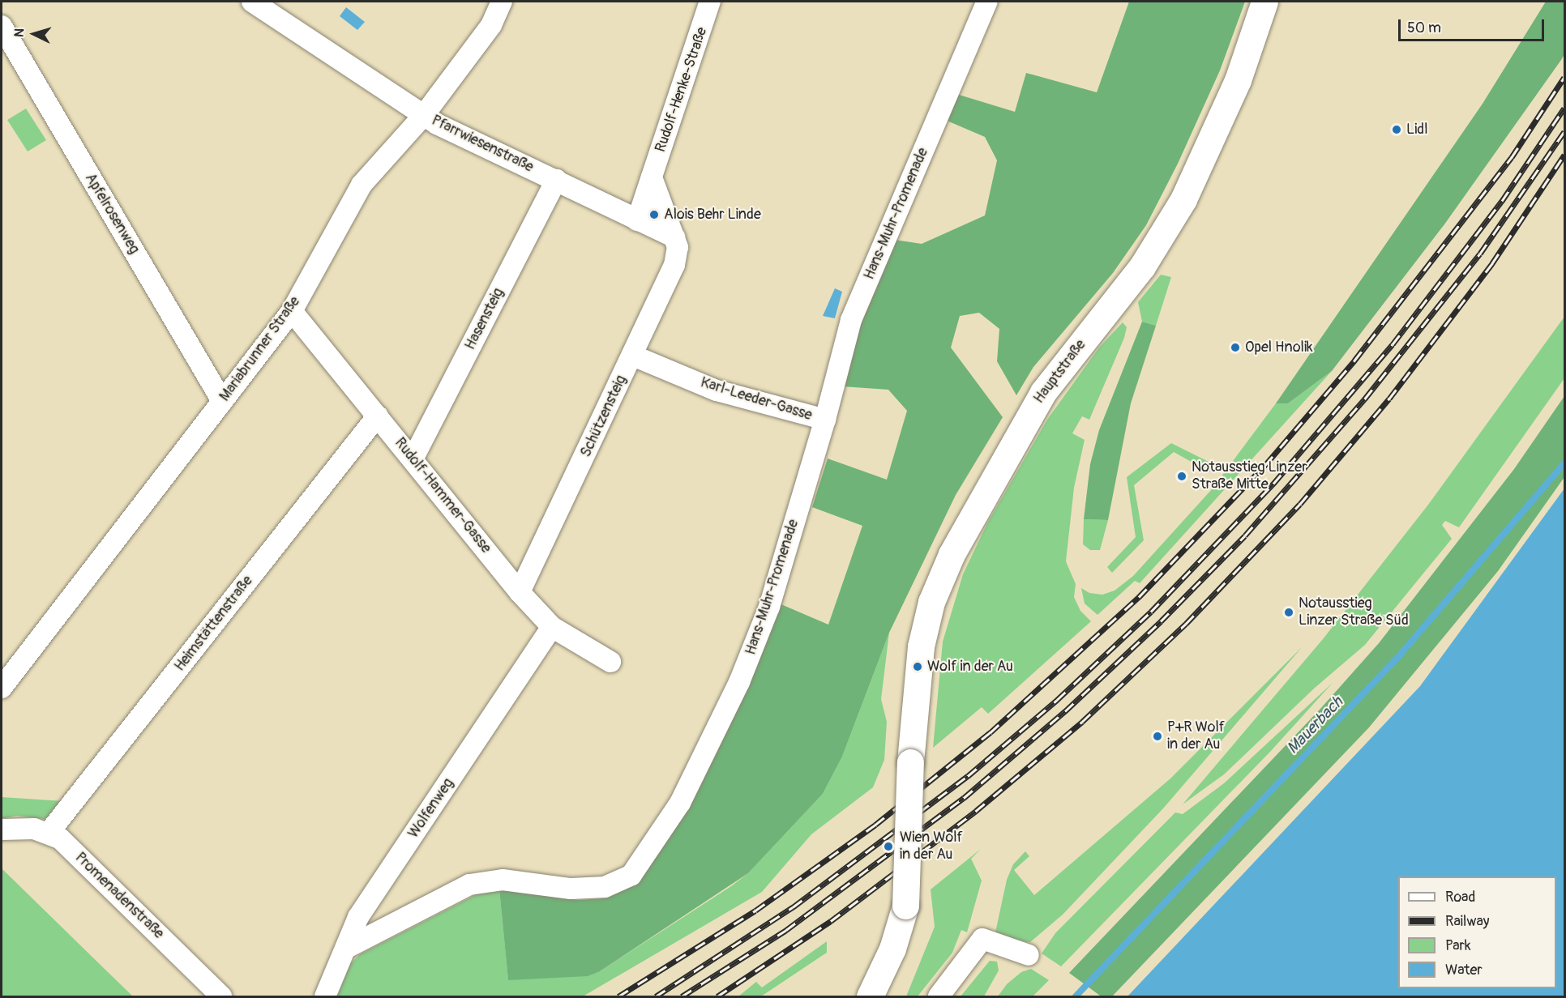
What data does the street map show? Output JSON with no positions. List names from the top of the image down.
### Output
{
  "streets": {
    "main road": ["Hauptstraße"],
    "street": [
      "Rudolf-Henke-Straße",
      "Pfarrwiesenstraße",
      "Apfelrosenweg",
      "Hans-Muhr-Promenade",
      "Hasensteig",
      "Mariabrunner Straße",
      "Karl-Leeder-Gasse",
      "Schützensteig",
      "Rudolf-Hammer-Gasse",
      "Heimstättenstraße",
      "Wolfenweg",
      "Promenadenstraße"
    ]
  },
  "crossings": [
    ["Rudolf-Henke-Straße", "Pfarrwiesenstraße"],
    ["Pfarrwiesenstraße", "Hasensteig"],
    ["Pfarrwiesenstraße", "Mariabrunner Straße"],
    ["Pfarrwiesenstraße", "Schützensteig"],
    ["Apfelrosenweg", "Mariabrunner Straße"],
    ["Hans-Muhr-Promenade", "Karl-Leeder-Gasse"],
    ["Hans-Muhr-Promenade", "Wolfenweg"],
    ["Hasensteig", "Rudolf-Hammer-Gasse"],
    ["Mariabrunner Straße", "Rudolf-Hammer-Gasse"],
    ["Karl-Leeder-Gasse", "Schützensteig"],
    ["Schützensteig", "Rudolf-Hammer-Gasse"],
    ["Rudolf-Hammer-Gasse", "Heimstättenstraße"],
    ["Rudolf-Hammer-Gasse", "Wolfenweg"],
    ["Heimstättenstraße", "Promenadenstraße"]
  ],
  "water": ["Mauerbach"],
  "places": [
    "Lidl",
    "Alois Behr Linde",
    "Opel Hnolik",
    "Notausstieg Linzer Straße Mitte",
    "Notausstieg Linzer Straße Süd",
    "Wolf in der Au",
    "P+R Wolf in der Au",
    "Wien Wolf in der Au"
  ],
  "legend": [
    "Road",
    "Railway",
    "Park",
    "Water"
  ],
  "scale_bar": "50 m",
  "north": "left"
}
